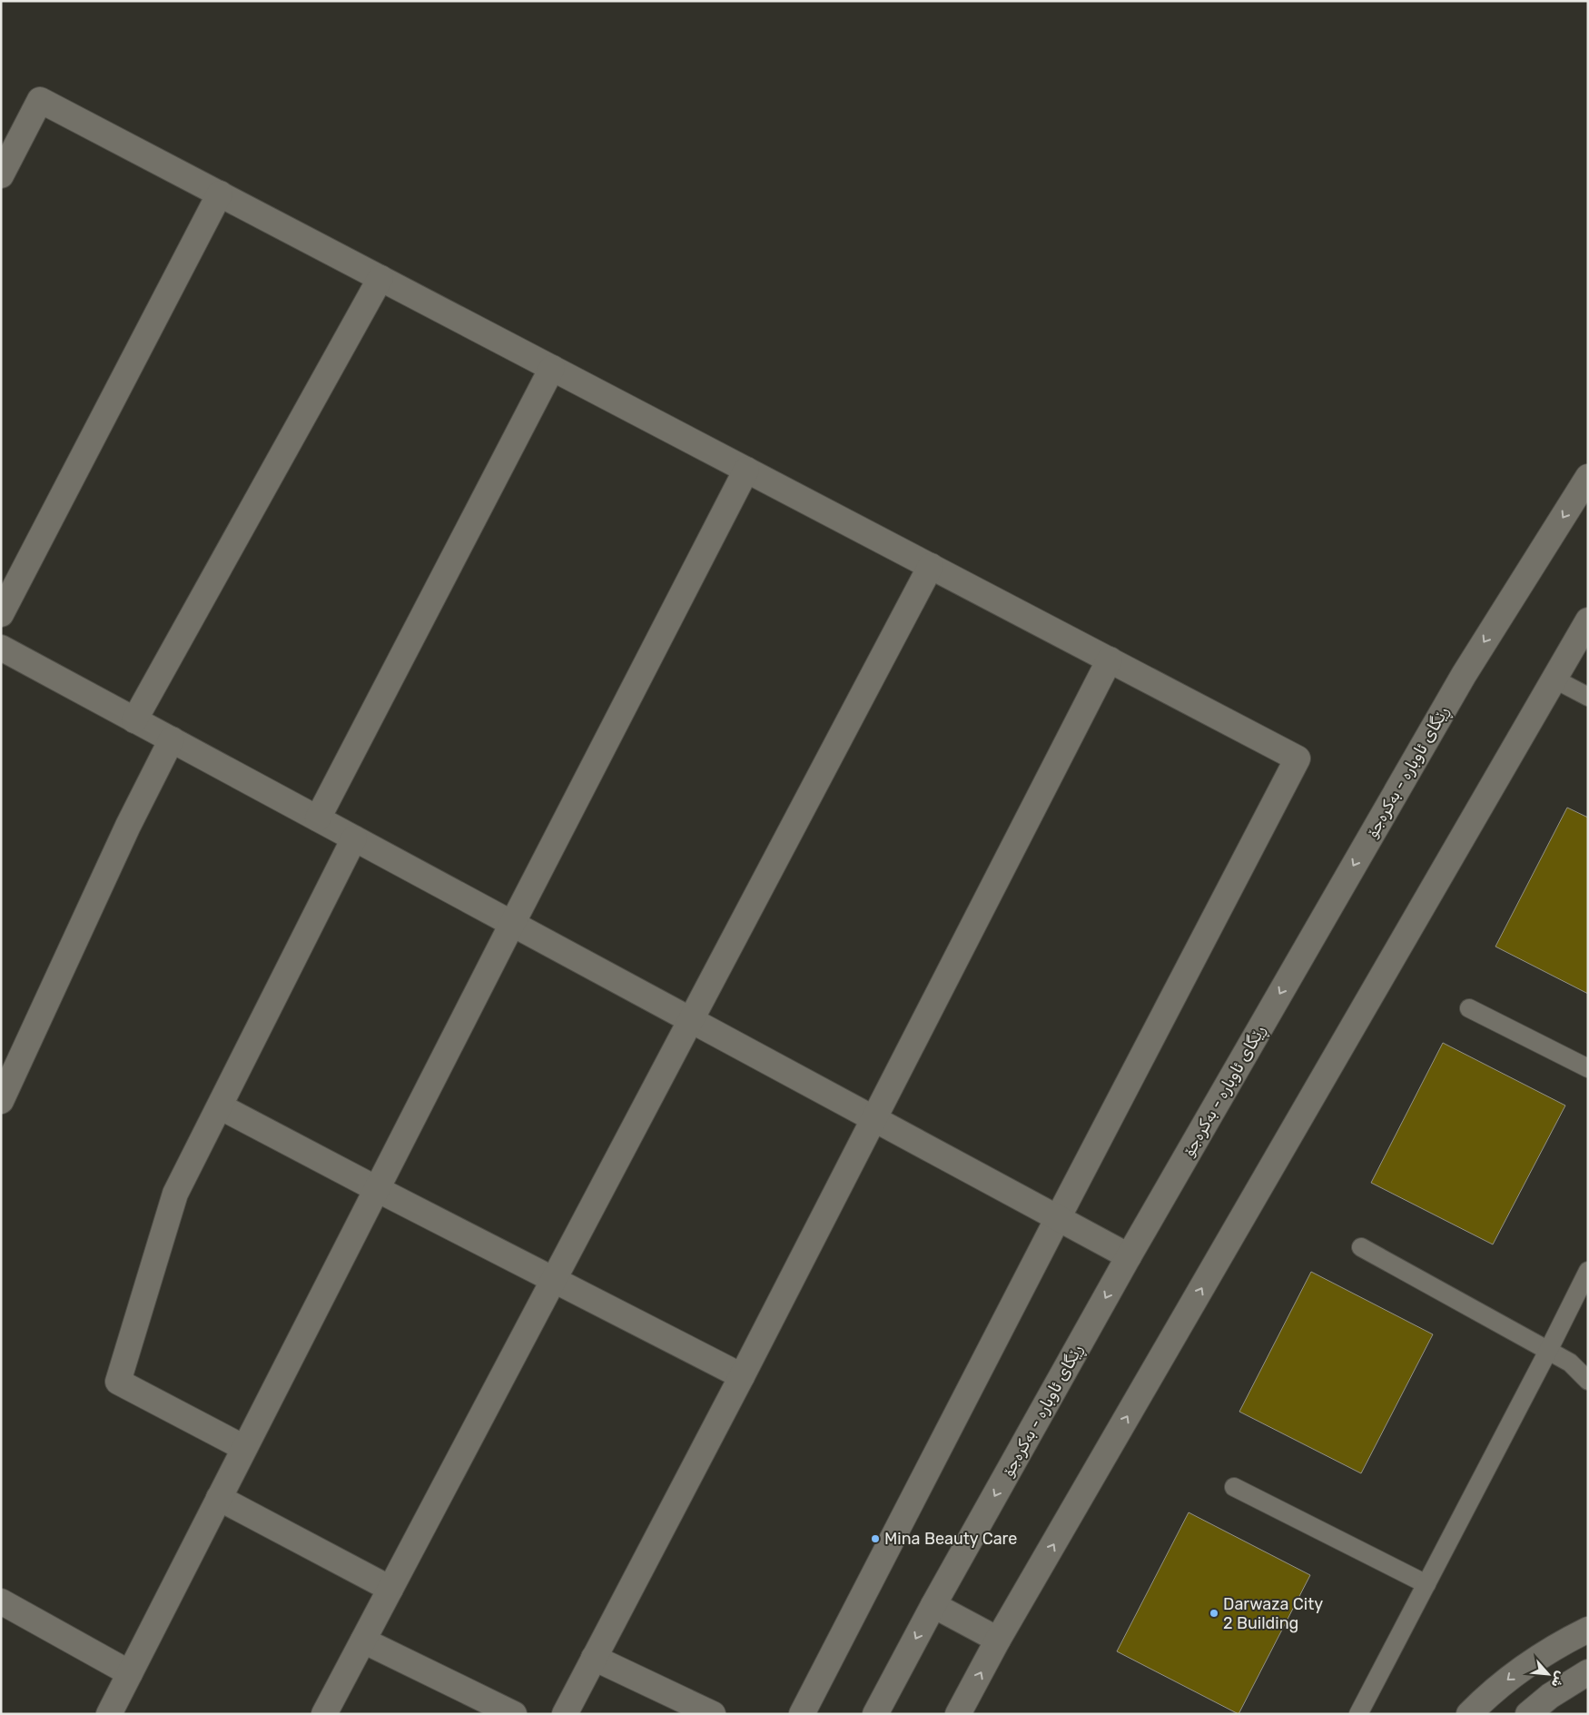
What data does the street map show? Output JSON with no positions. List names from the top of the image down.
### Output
{
  "streets": {
    "street": ["ڕێگای ئاوبارە - بەکرەجۆ"]
  },
  "places": ["Mina Beauty Care", "Darwaza City 2 Building"],
  "north": "bottom right"
}
